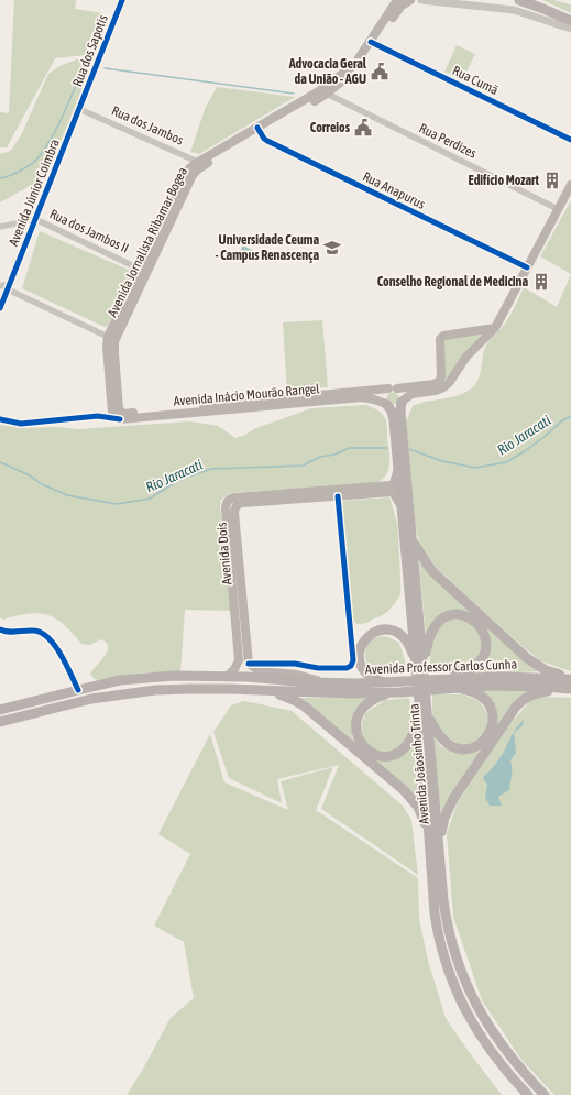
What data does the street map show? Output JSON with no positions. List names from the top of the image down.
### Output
{
  "streets": {
    "main road": [
      "Avenida Jornalista Ribamar Bogea",
      "Avenida Inácio Mourão Rangel",
      "Avenida Dois",
      "Avenida Professor Carlos Cunha",
      "Avenida Joãosinho Trinta"
    ],
    "street": [
      "Rua dos Sapotis",
      "Rua Cumã",
      "Rua dos Jambos",
      "Rua Perdizes",
      "Rua Anapurus",
      "Avenida Júnior Coimbra",
      "Rua dos Jambos II"
    ]
  },
  "crossings": [
    ["Rua dos Sapotis", "Rua dos Jambos"],
    ["Rua dos Sapotis", "Avenida Júnior Coimbra"],
    ["Rua Cumã", "Avenida Jornalista Ribamar Bogea"],
    ["Rua dos Jambos", "Avenida Júnior Coimbra"],
    ["Rua dos Jambos", "Avenida Jornalista Ribamar Bogea"],
    ["Rua Perdizes", "Avenida Jornalista Ribamar Bogea"],
    ["Rua Anapurus", "Avenida Jornalista Ribamar Bogea"],
    ["Avenida Júnior Coimbra", "Rua dos Jambos II"],
    ["Rua dos Jambos II", "Avenida Jornalista Ribamar Bogea"],
    ["Avenida Jornalista Ribamar Bogea", "Avenida Inácio Mourão Rangel"],
    ["Avenida Inácio Mourão Rangel", "Avenida Joãosinho Trinta"],
    ["Avenida Dois", "Avenida Professor Carlos Cunha"],
    ["Avenida Dois", "Avenida Joãosinho Trinta"]
  ],
  "water": ["Rio Jaracati"],
  "places": {
    "public building": ["Advocacia Geral da União - AGU", "Correios"],
    "building": ["Edifício Mozart", "Conselho Regional de Medicina"],
    "school or university": ["Universidade Ceuma - Campus Renascença"]
  }
}
